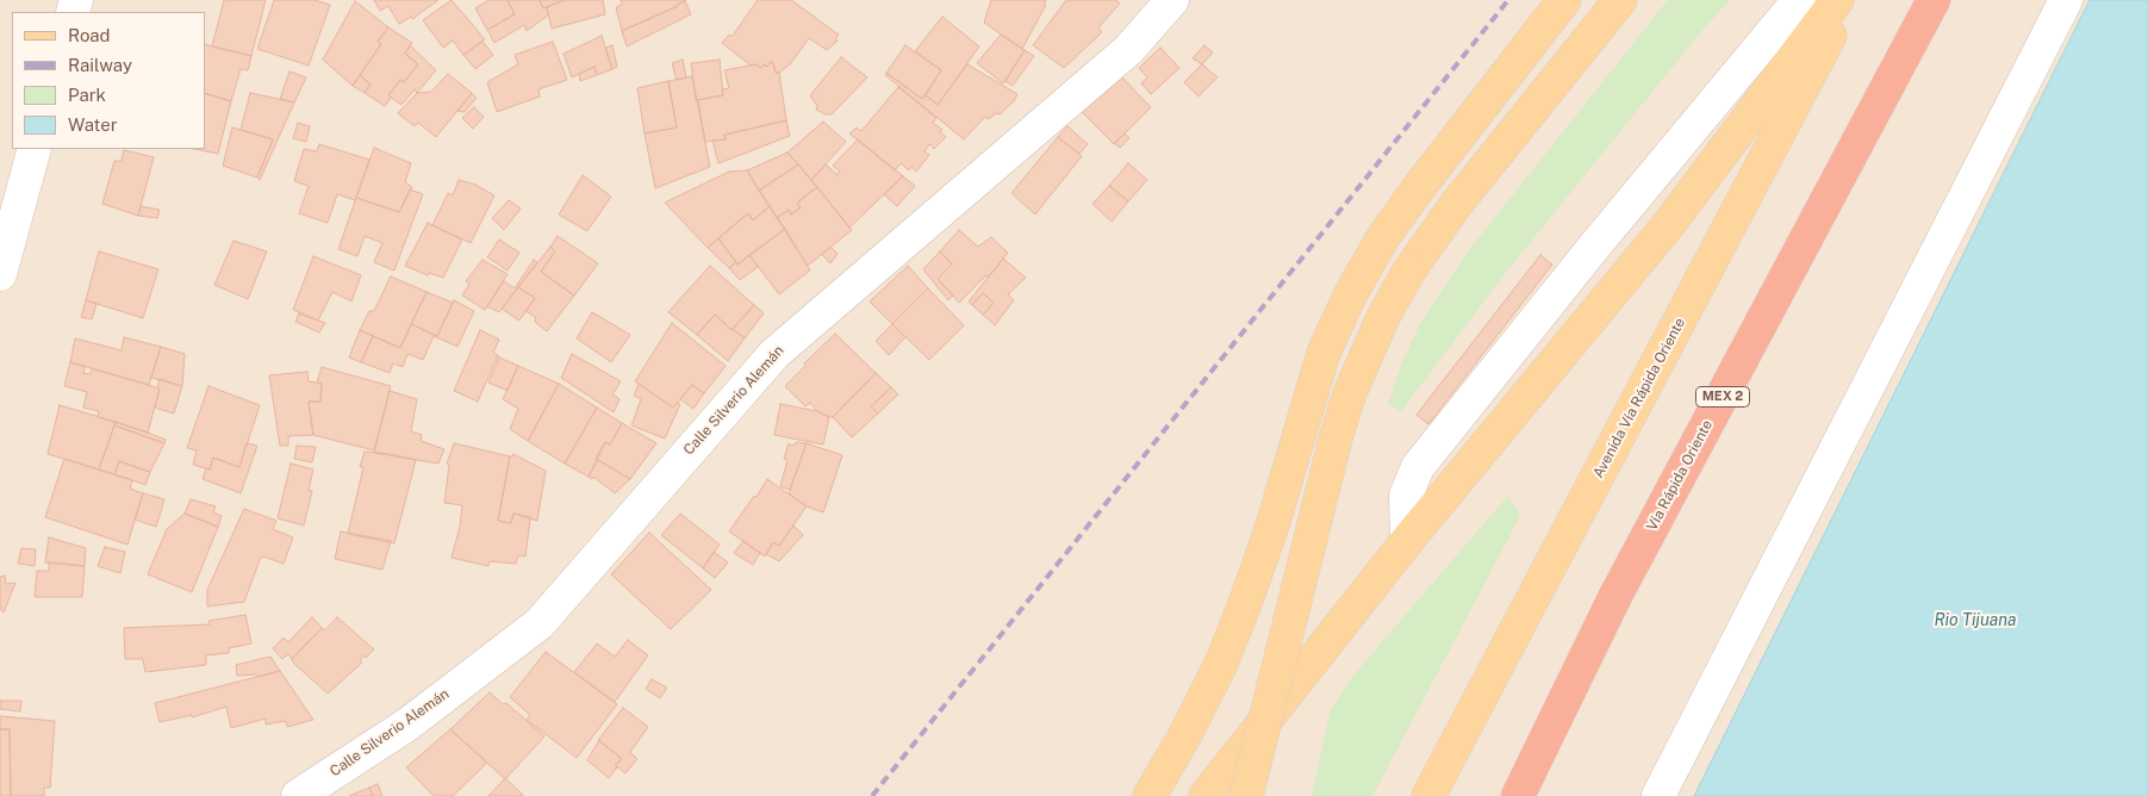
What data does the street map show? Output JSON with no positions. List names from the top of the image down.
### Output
{
  "streets": {
    "highway": ["MEX 2", "Vía Rápida Oriente"],
    "main road": ["Avenida Vía Rápida Oriente"],
    "street": ["Calle Silverio Alemán"]
  },
  "water": ["Rio Tijuana"],
  "legend": [
    "Road",
    "Railway",
    "Park",
    "Water"
  ]
}
